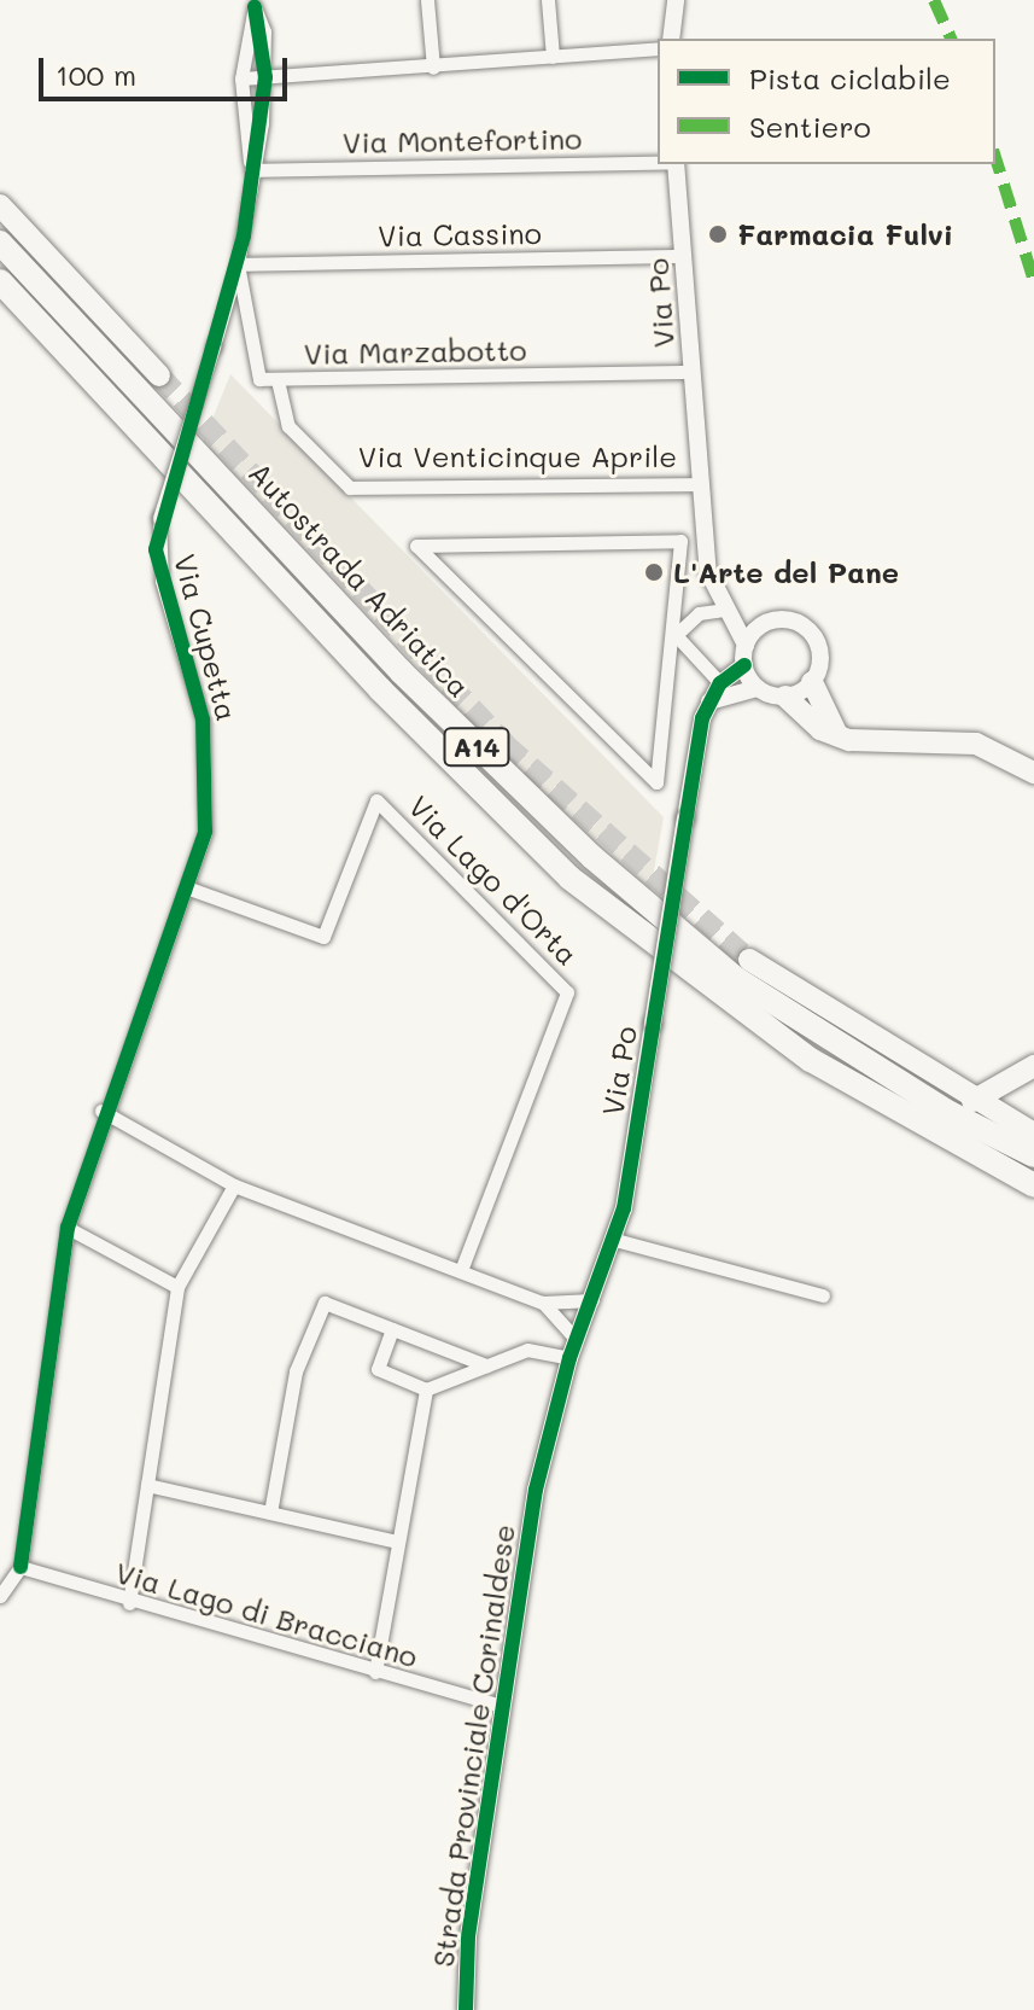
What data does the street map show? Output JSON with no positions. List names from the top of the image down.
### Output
{
  "streets": {
    "highway": ["Autostrada Adriatica", "A14"],
    "street": [
      "Via Montefortino",
      "Via Cassino",
      "Via Po",
      "Via Marzabotto",
      "Via Venticinque Aprile",
      "Via Cupetta",
      "Via Lago d'Orta",
      "Via Lago di Bracciano",
      "Strada Provinciale Corinaldese"
    ]
  },
  "crossings": [
    ["Via Montefortino", "Via Cupetta"],
    ["Via Cassino", "Via Po"],
    ["Via Cassino", "Via Marzabotto"],
    ["Via Cassino", "Via Cupetta"],
    ["Via Po", "Via Marzabotto"],
    ["Via Po", "Via Venticinque Aprile"],
    ["Via Po", "Strada Provinciale Corinaldese"],
    ["Via Marzabotto", "Via Venticinque Aprile"],
    ["Via Marzabotto", "Via Cupetta"],
    ["Via Cupetta", "Via Lago d'Orta"],
    ["Via Cupetta", "Via Lago di Bracciano"],
    ["Via Lago di Bracciano", "Strada Provinciale Corinaldese"]
  ],
  "places": ["Farmacia Fulvi", "L'Arte del Pane"],
  "legend": ["Pista ciclabile", "Sentiero"],
  "scale_bar": "100 m"
}
